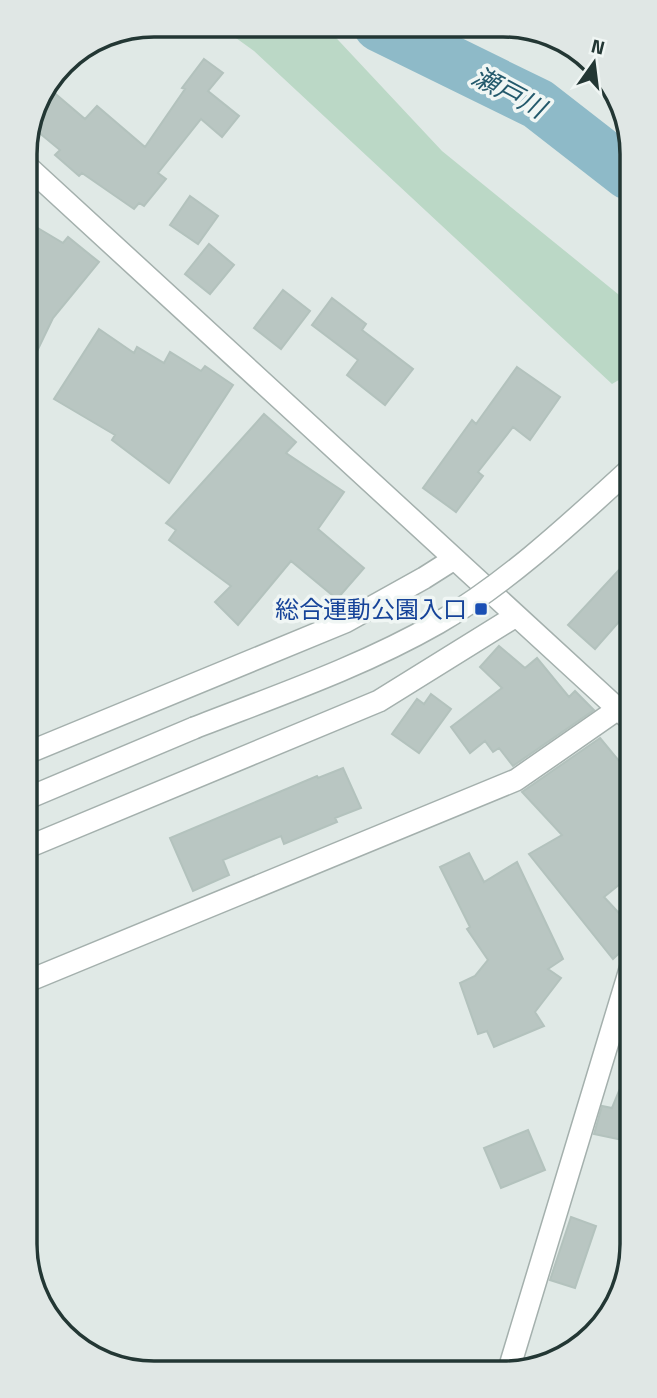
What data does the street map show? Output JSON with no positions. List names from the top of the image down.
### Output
{
  "water": ["瀬戸川"],
  "places": {
    "transit": ["総合運動公園入口"]
  },
  "north": "top"
}
